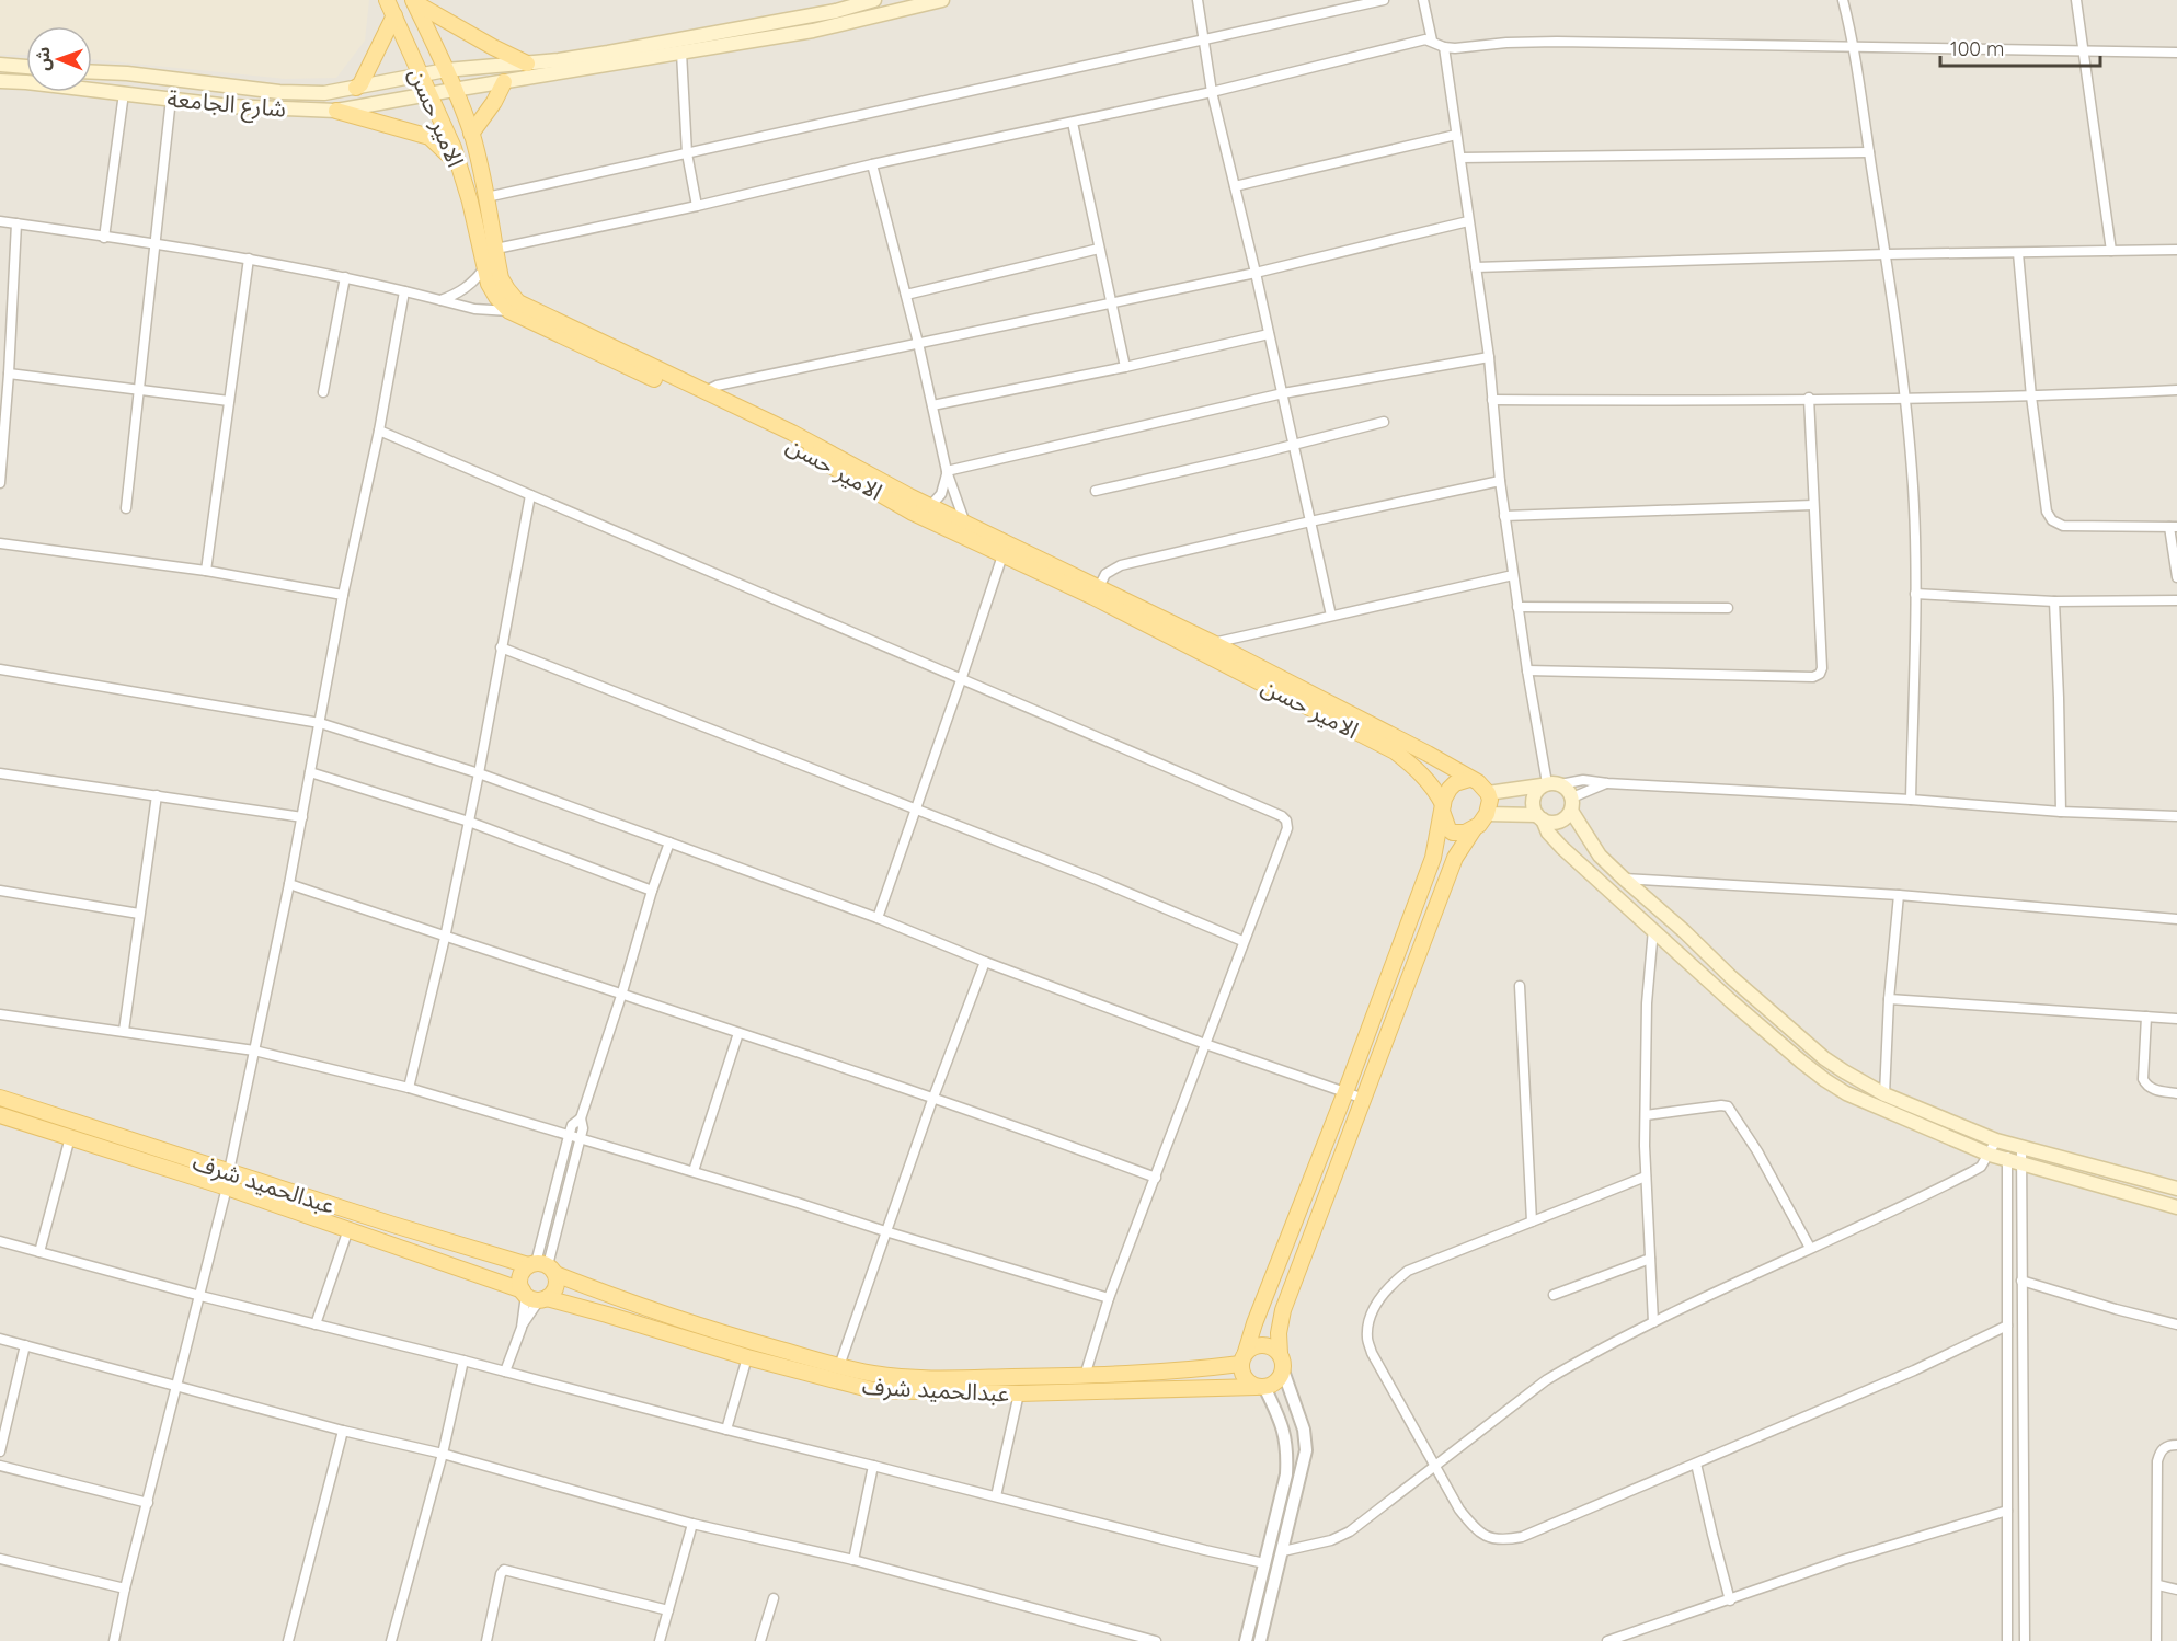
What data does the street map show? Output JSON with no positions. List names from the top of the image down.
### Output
{
  "streets": {
    "main road": ["شارع الجامعة", "الامير حسن", "عبدالحميد شرف"]
  },
  "crossings": [
    ["شارع الجامعة", "الامير حسن"]
  ],
  "scale_bar": "100 m",
  "north": "left"
}
